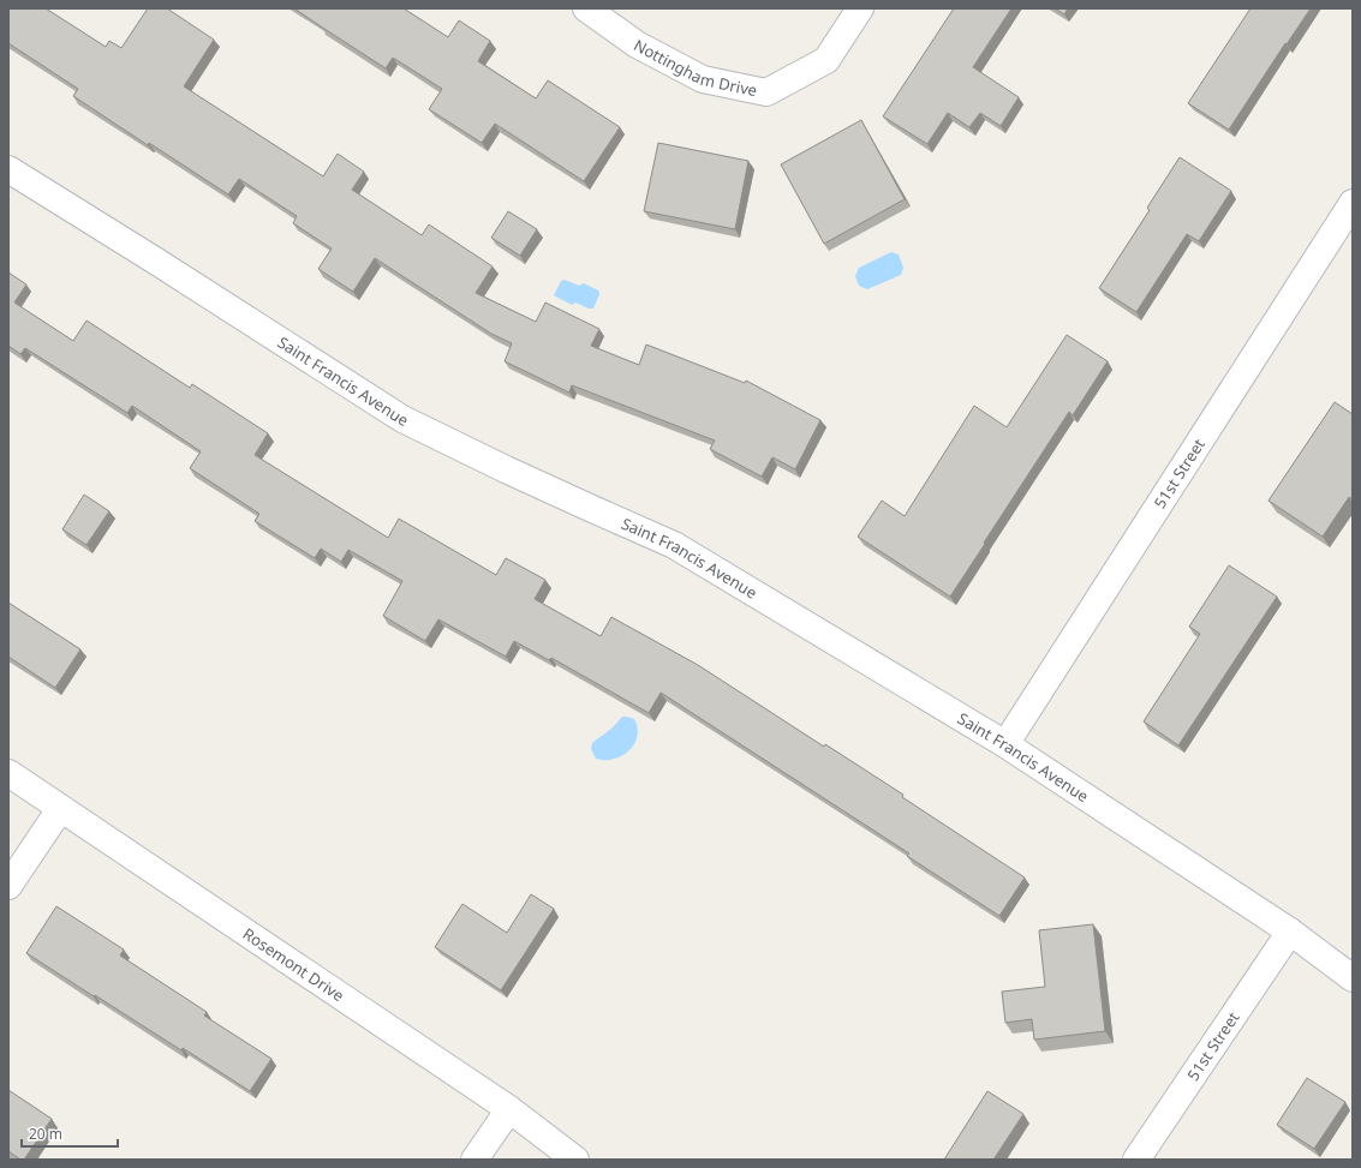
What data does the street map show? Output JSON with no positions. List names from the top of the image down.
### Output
{
  "streets": {
    "street": [
      "Nottingham Drive",
      "Saint Francis Avenue",
      "51st Street",
      "Rosemont Drive"
    ]
  },
  "crossings": [
    ["Saint Francis Avenue", "51st Street"]
  ],
  "scale_bar": "20 m"
}
